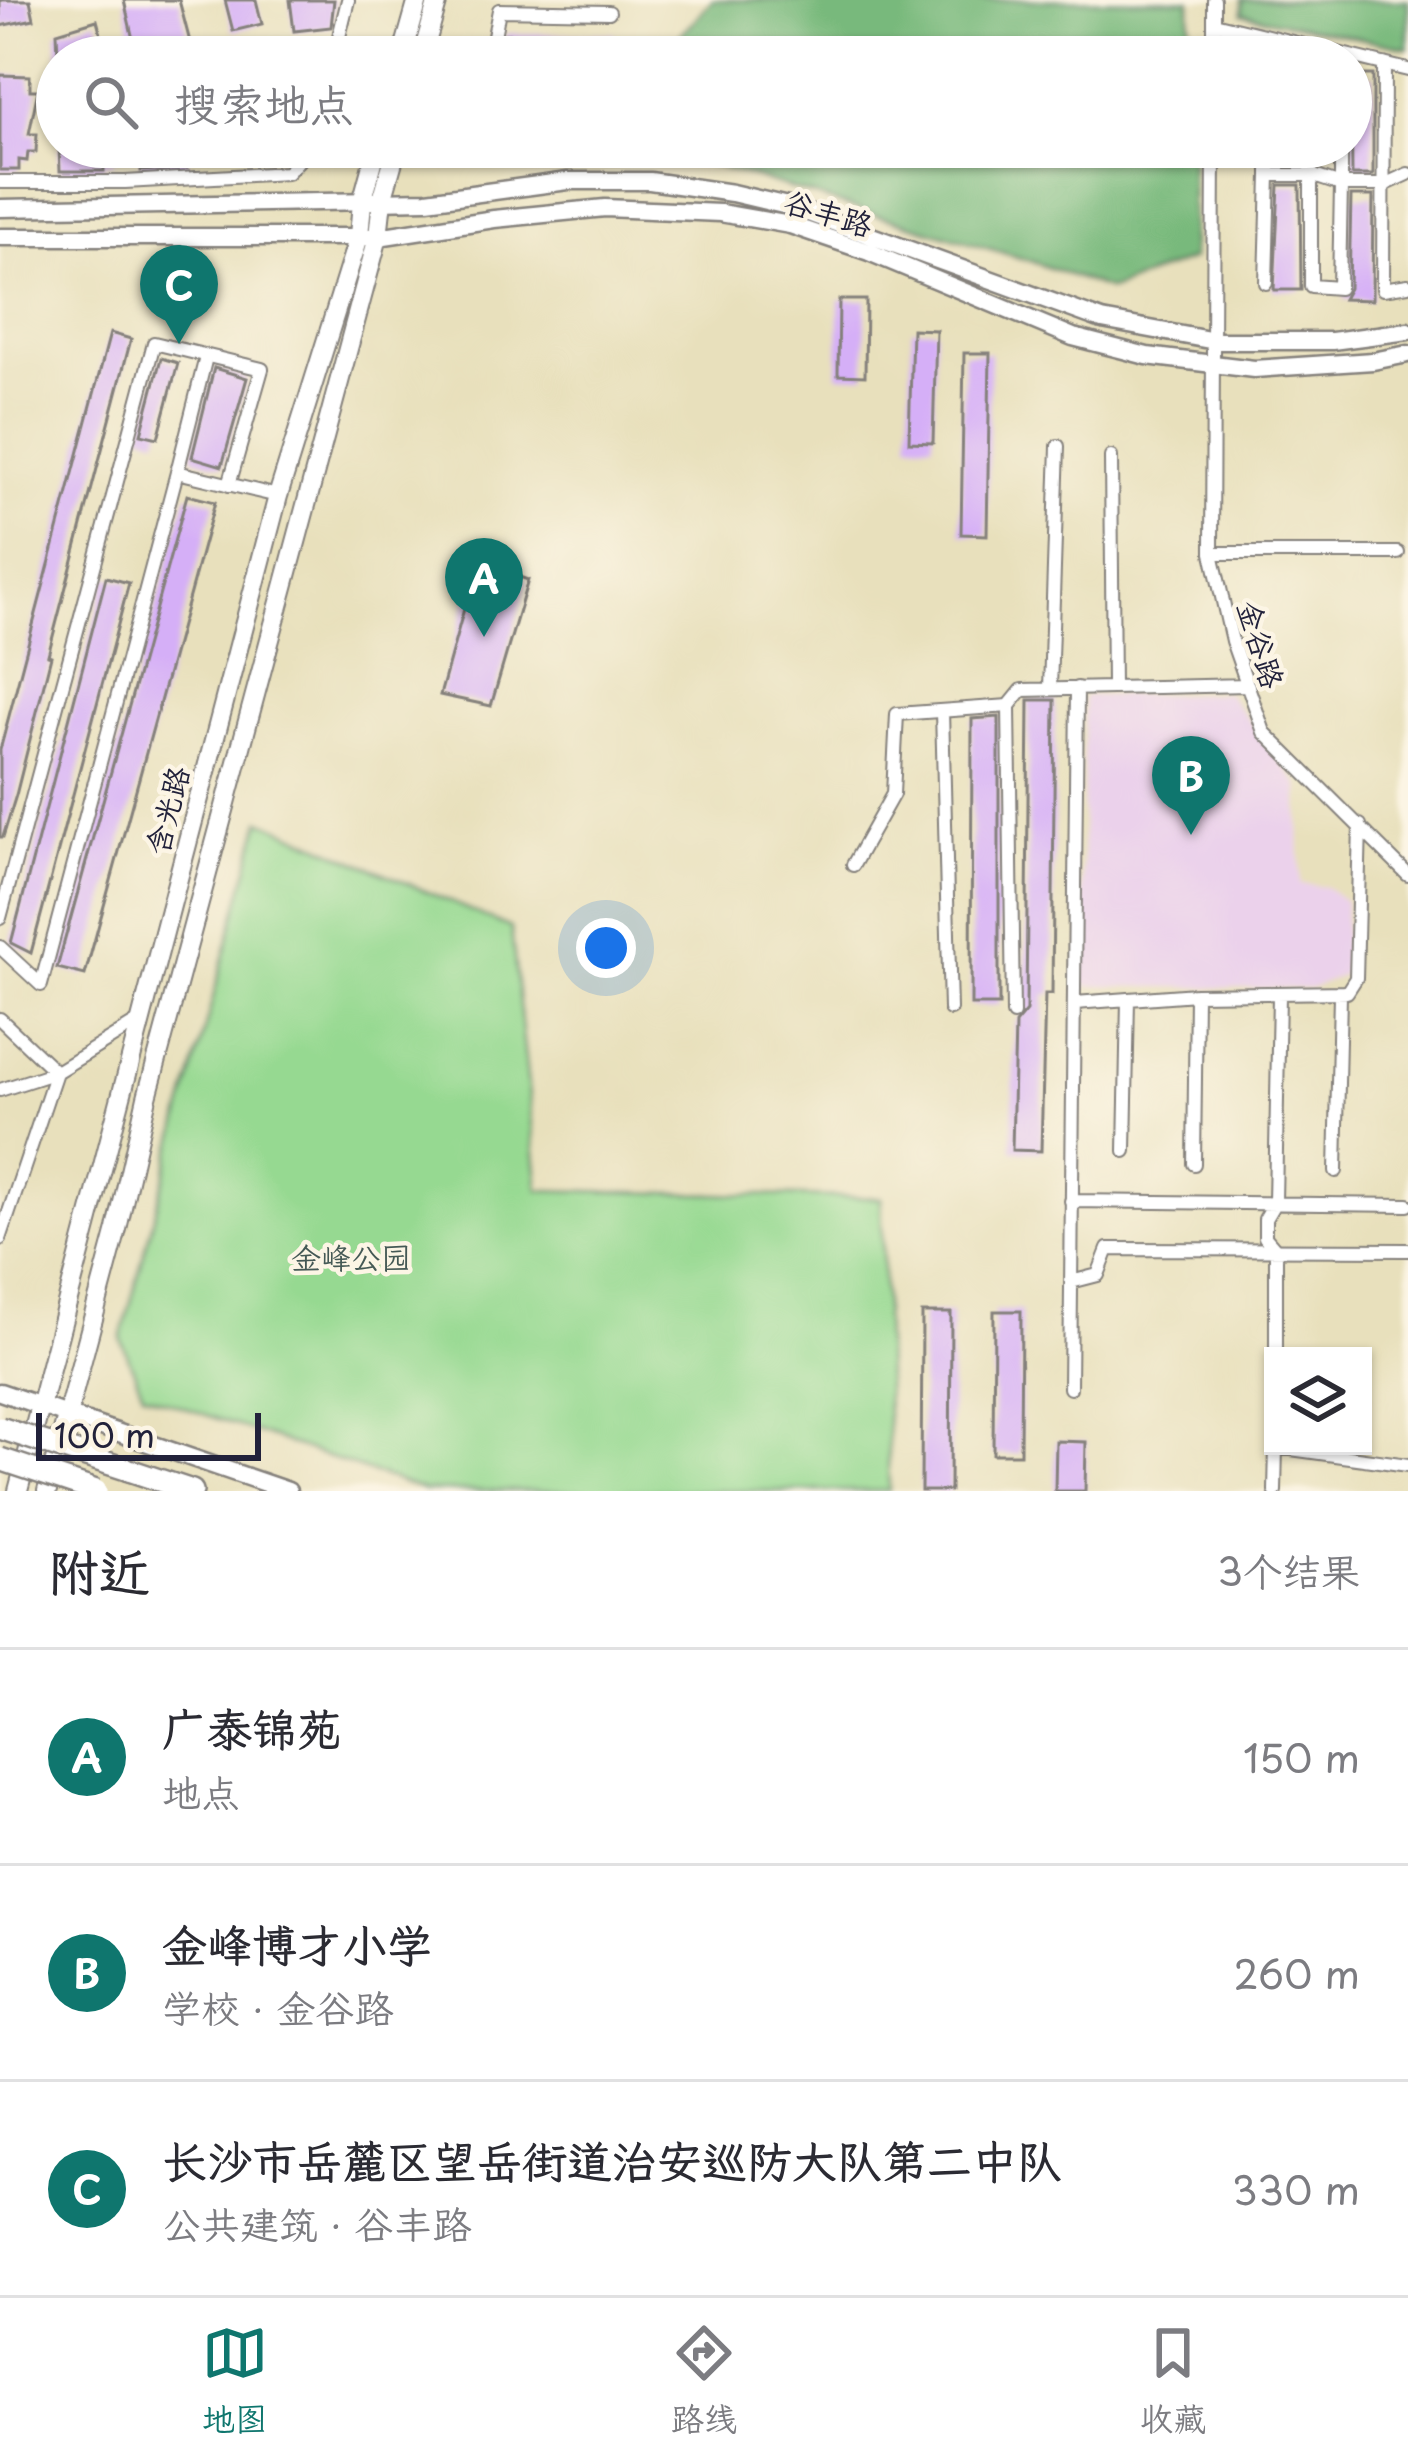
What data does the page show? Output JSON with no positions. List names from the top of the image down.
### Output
{
  "streets": {
    "main road": ["含光路"],
    "street": ["谷丰路", "金谷路"]
  },
  "crossings": [
    ["谷丰路", "金谷路"],
    ["谷丰路", "含光路"]
  ],
  "parks": ["金峰公园"],
  "scale_bar": "100 m",
  "page": {
    "search": "搜索地点",
    "pins": ["C", "A", "B"],
    "scale": "100 m",
    "heading": ["附近", "3个结果"],
    "list": [
      {
        "mark": "A",
        "name": "广泰锦苑",
        "note": "地点",
        "value": "150 m"
      },
      {
        "mark": "B",
        "name": "金峰博才小学",
        "note": "学校 · 金谷路",
        "value": "260 m"
      },
      {
        "mark": "C",
        "name": "长沙市岳麓区望岳街道治安巡防大队第二中队",
        "note": "公共建筑 · 谷丰路",
        "value": "330 m"
      }
    ],
    "nav": ["地图", "路线", "收藏"]
  }
}
